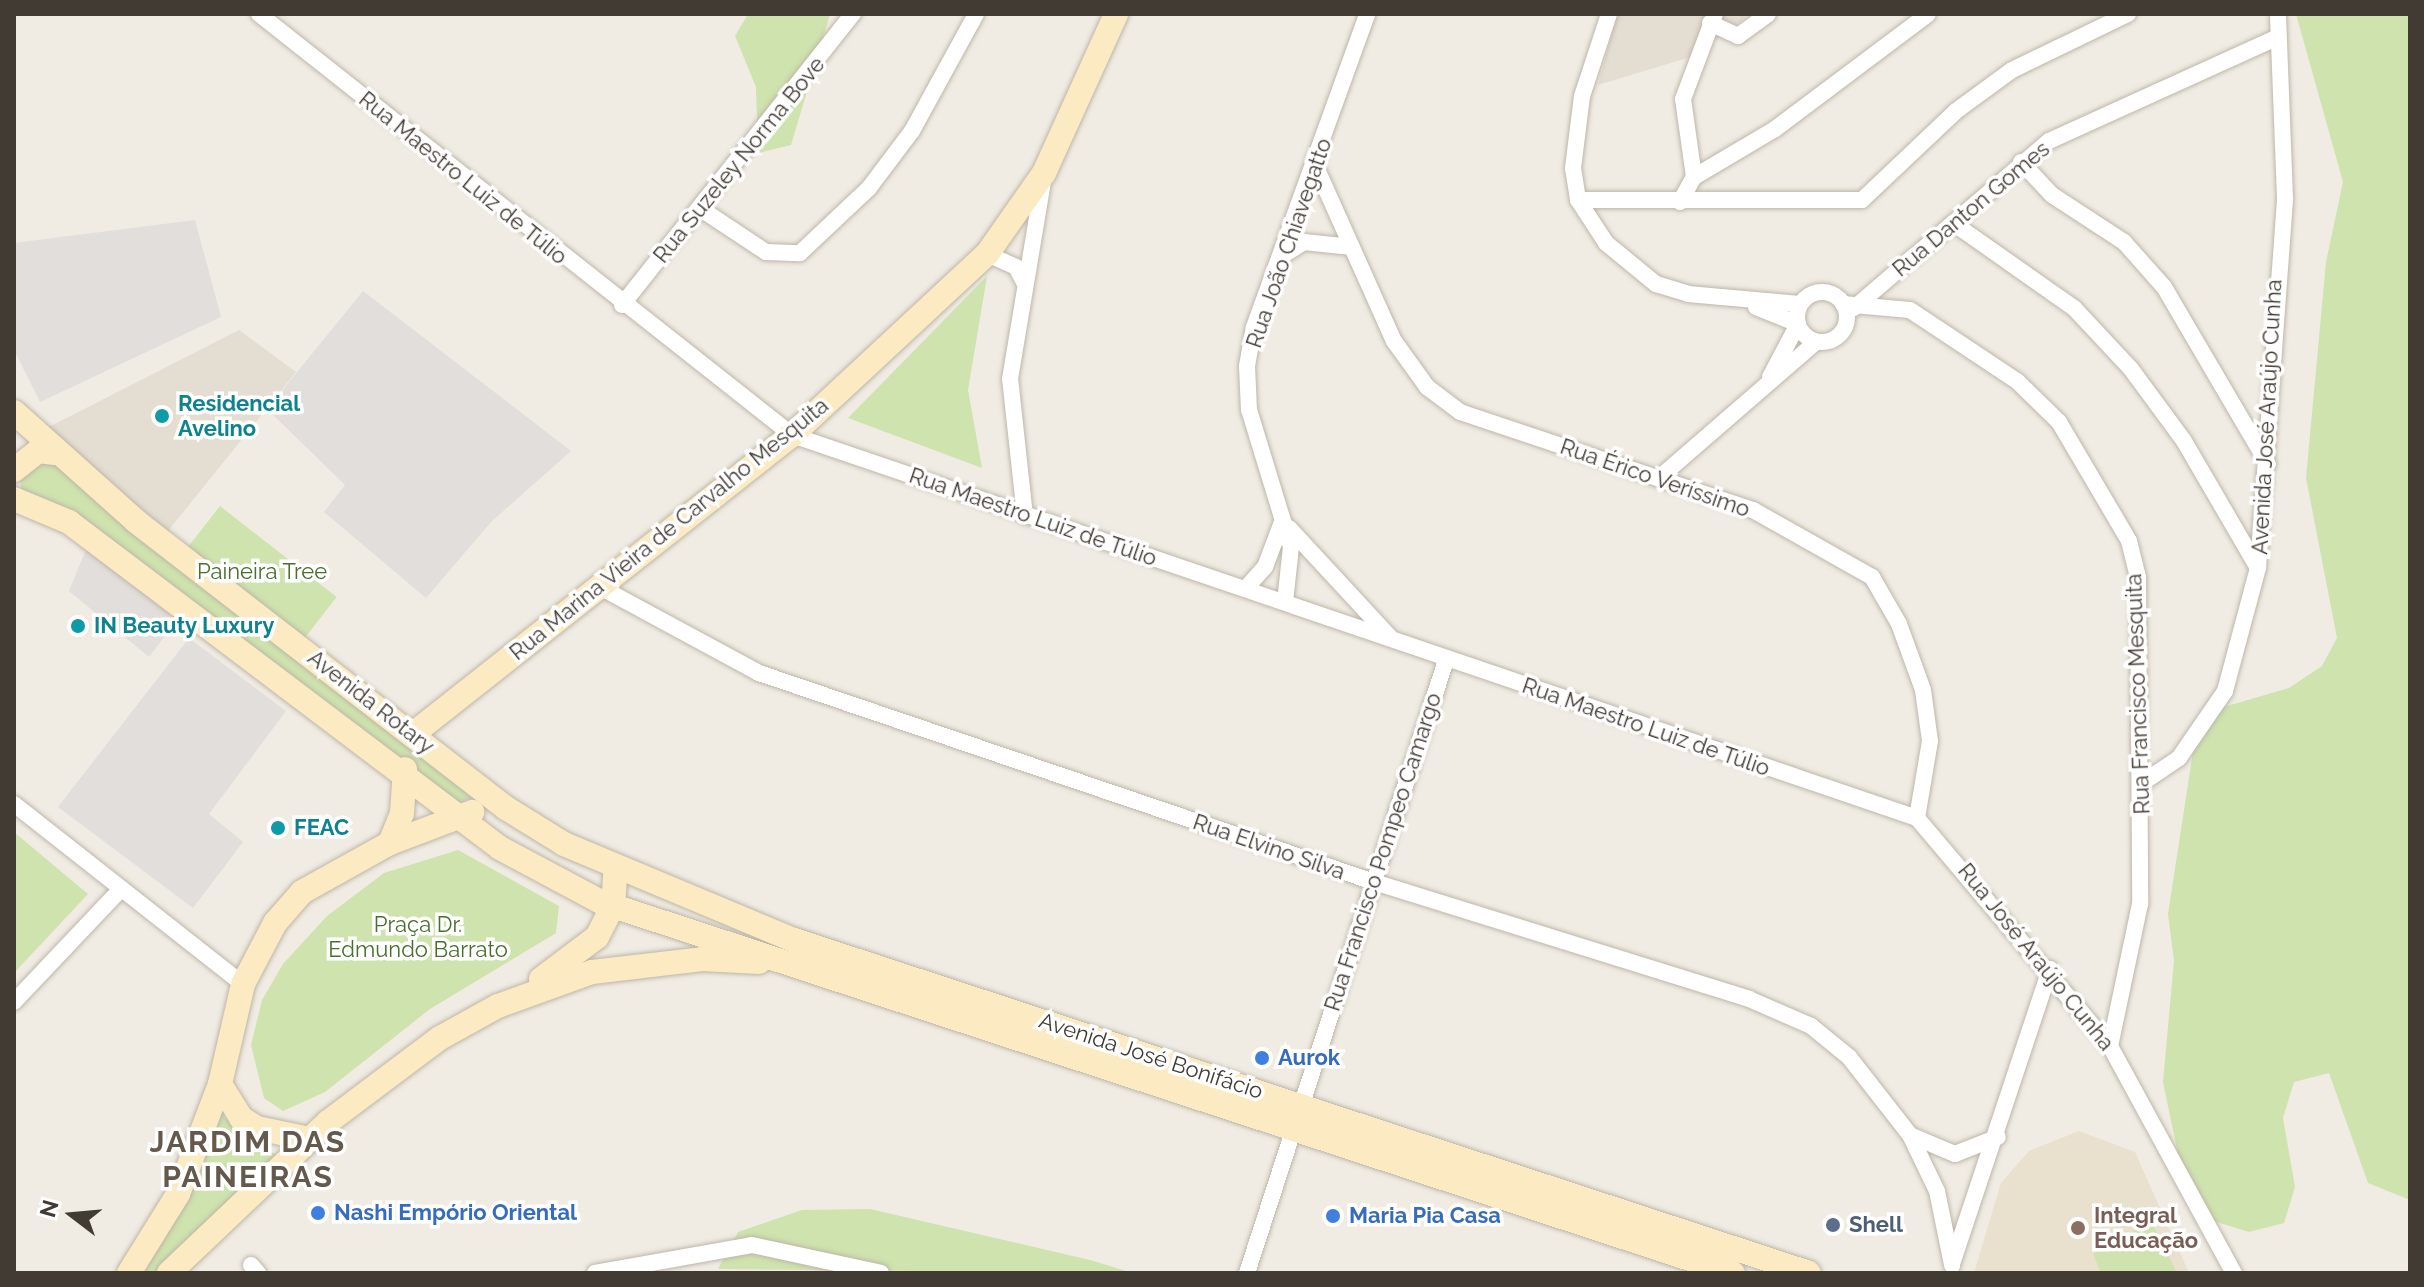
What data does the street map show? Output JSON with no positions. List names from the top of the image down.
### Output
{
  "streets": {
    "main road": ["Rua Marina Vieira de Carvalho Mesquita", "Avenida Rotary", "Avenida José Bonifácio"],
    "street": [
      "Rua Suzeley Norma Bove",
      "Rua Maestro Luiz de Túlio",
      "Rua Danton Gomes",
      "Rua João Chiavegatto",
      "Avenida José Araújo Cunha",
      "Rua Érico Veríssimo",
      "Rua Francisco Mesquita",
      "Rua Elvino Silva",
      "Rua Francisco Pompeo Camargo",
      "Rua José Araújo Cunha"
    ]
  },
  "crossings": [
    ["Rua Suzeley Norma Bove", "Rua Maestro Luiz de Túlio"],
    ["Rua Maestro Luiz de Túlio", "Rua João Chiavegatto"],
    ["Rua Maestro Luiz de Túlio", "Rua Érico Veríssimo"],
    ["Rua Maestro Luiz de Túlio", "Rua Marina Vieira de Carvalho Mesquita"],
    ["Rua Maestro Luiz de Túlio", "Rua Francisco Pompeo Camargo"],
    ["Rua Maestro Luiz de Túlio", "Rua José Araújo Cunha"],
    ["Rua Danton Gomes", "Avenida José Araújo Cunha"],
    ["Rua Danton Gomes", "Rua Francisco Mesquita"],
    ["Rua João Chiavegatto", "Rua Érico Veríssimo"],
    ["Avenida José Araújo Cunha", "Rua Francisco Mesquita"],
    ["Rua Érico Veríssimo", "Rua José Araújo Cunha"],
    ["Rua Marina Vieira de Carvalho Mesquita", "Avenida Rotary"],
    ["Rua Marina Vieira de Carvalho Mesquita", "Rua Elvino Silva"],
    ["Rua Francisco Mesquita", "Rua José Araújo Cunha"],
    ["Avenida Rotary", "Avenida José Bonifácio"],
    ["Rua Elvino Silva", "Rua Francisco Pompeo Camargo"],
    ["Rua Francisco Pompeo Camargo", "Avenida José Bonifácio"]
  ],
  "districts": ["JARDIM DAS PAINEIRAS"],
  "parks": ["Paineira Tree", "Praça Dr. Edmundo Barrato"],
  "places": [
    "Residencial Avelino",
    "IN Beauty Luxury",
    "FEAC",
    "Aurok",
    "Nashi Empório Oriental",
    "Maria Pia Casa",
    "Shell",
    "Integral Educação"
  ],
  "north": "left"
}
